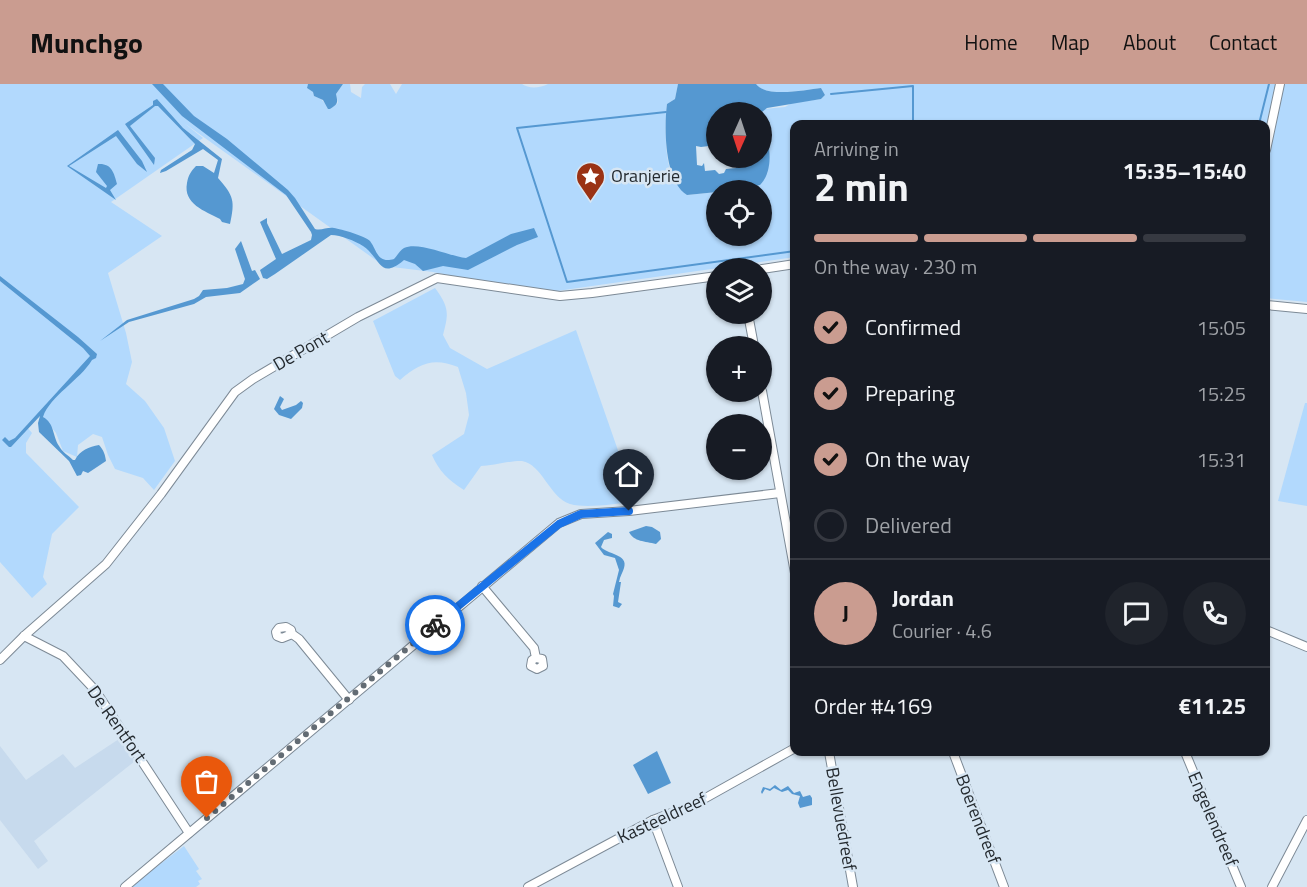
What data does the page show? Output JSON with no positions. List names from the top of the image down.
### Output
{
  "streets": {
    "street": [
      "De Pont",
      "De Rentfort",
      "Kasteeldreef",
      "Bellevuedreef",
      "Boerendreef",
      "Engelendreef"
    ]
  },
  "crossings": [
    ["De Pont", "De Rentfort"]
  ],
  "places": {
    "place": ["Oranjerie"]
  },
  "north": "bottom",
  "page": {
    "header": "Munchgo",
    "nav": [
      "Home",
      "Map",
      "About",
      "Contact"
    ],
    "map_buttons": ["+", "−"],
    "heading": ["2 min", "Arriving in", "15:35–15:40"],
    "panel": [
      "Jordan",
      "Courier · 4.6",
      "Order #4169",
      "€11.25"
    ],
    "bar": "On the way · 230 m",
    "list": [
      ["Confirmed", "15:05"],
      ["Preparing", "15:25"],
      ["On the way", "15:31"],
      "Delivered"
    ],
    "round": "J"
  }
}
